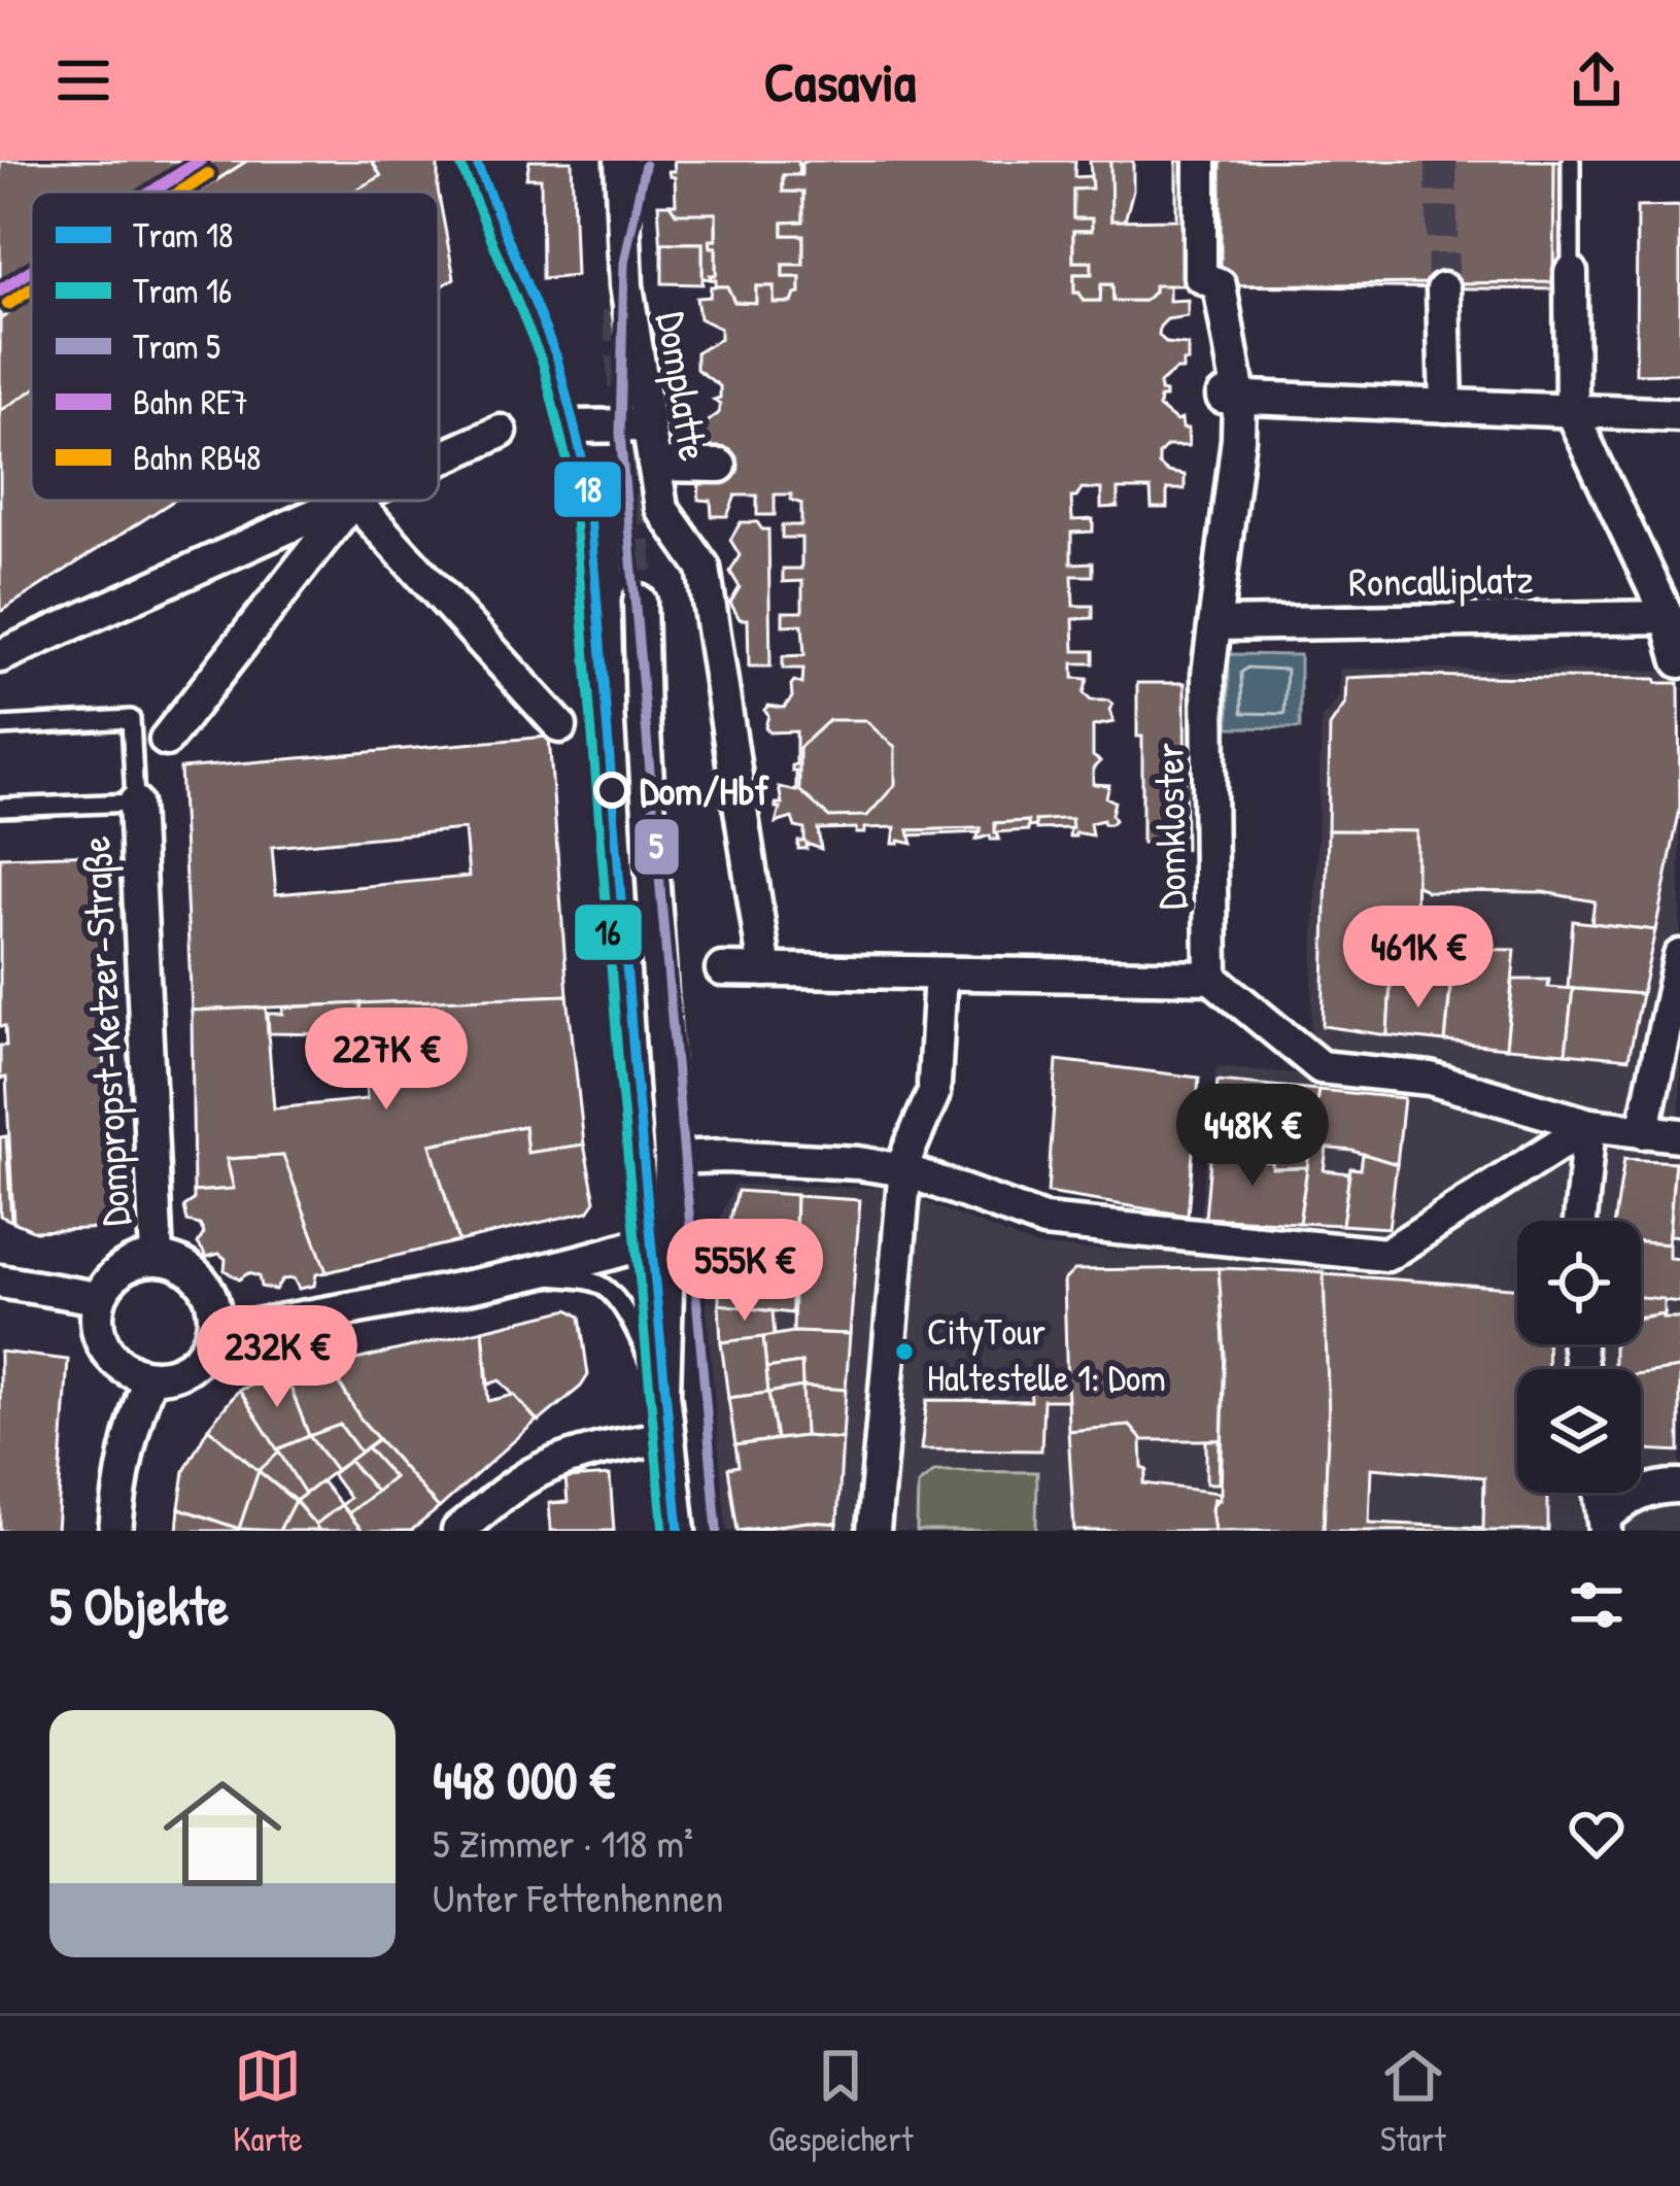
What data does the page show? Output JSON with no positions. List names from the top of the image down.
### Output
{
  "streets": {
    "street": [
      "Domplatte",
      "Roncalliplatz",
      "Domkloster",
      "Dompropst-Ketzer-Straße"
    ]
  },
  "crossings": [
    ["Roncalliplatz", "Domkloster"]
  ],
  "places": ["Dom/Hbf", "CityTour Haltestelle 1: Dom"],
  "lines": [
    "tram line 18",
    "rail line RE7",
    "tram line 5",
    "tram line 16",
    "rail line RB48"
  ],
  "legend": [
    "Tram 18",
    "Tram 16",
    "Tram 5",
    "Bahn RE7",
    "Bahn RB48"
  ],
  "page": {
    "header": "Casavia",
    "price": [
      "461K €",
      "227K €",
      "448K €",
      "555K €",
      "232K €"
    ],
    "heading": "5 Objekte",
    "list": [
      {
        "name": "448 000 €",
        "note": "5 Zimmer · 118 m² · Unter Fettenhennen"
      }
    ],
    "tabs": ["Karte", "Gespeichert", "Start"]
  }
}
